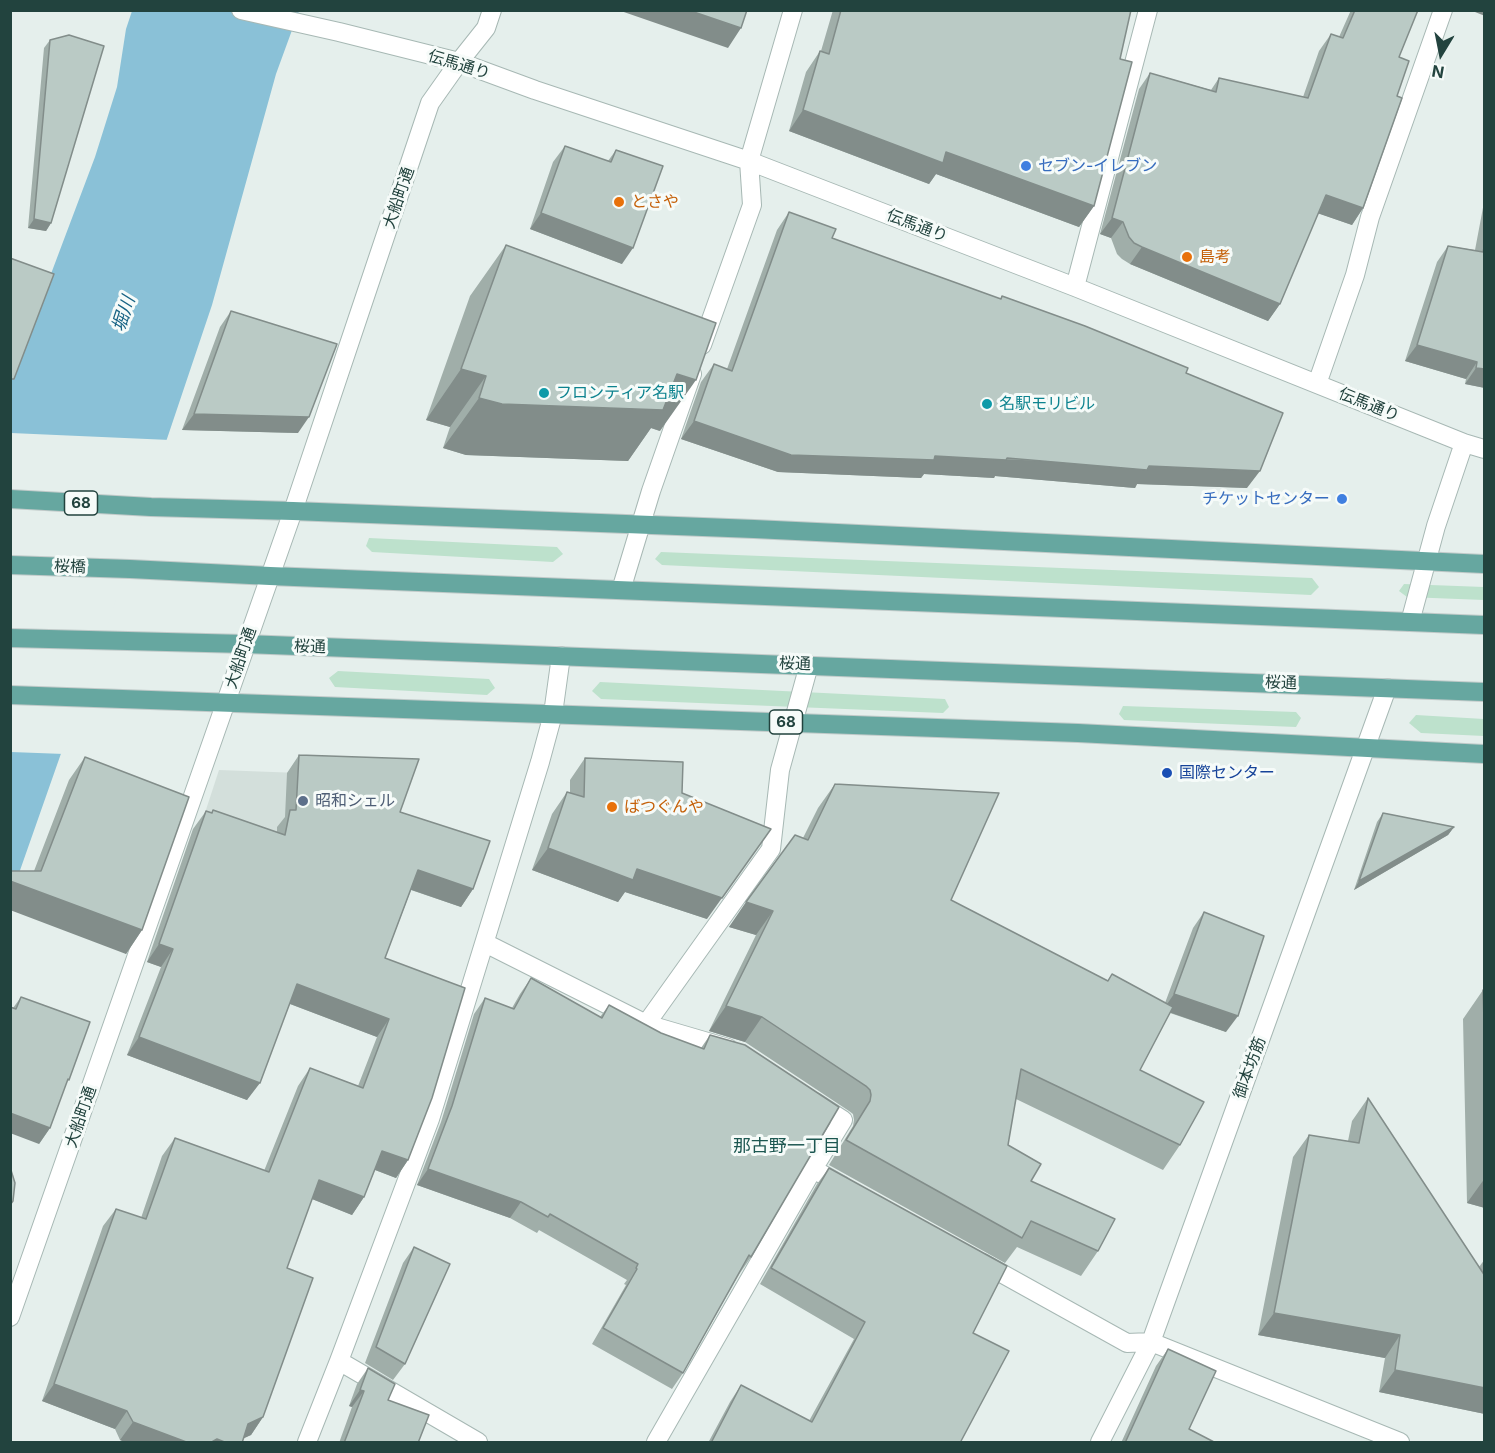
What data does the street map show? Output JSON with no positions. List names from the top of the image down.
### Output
{
  "streets": {
    "main road": ["68", "桜橋", "桜通"],
    "street": ["伝馬通り", "大船町通", "御本坊筋"]
  },
  "crossings": [
    ["伝馬通り", "大船町通"],
    ["大船町通", "68"],
    ["大船町通", "桜橋"],
    ["大船町通", "桜通"],
    ["68", "御本坊筋"],
    ["桜通", "御本坊筋"]
  ],
  "districts": ["那古野一丁目"],
  "water": ["堀川"],
  "places": [
    "セブン-イレブン",
    "とさや",
    "島考",
    "フロンティア名駅",
    "名駅モリビル",
    "チケットセンター",
    "国際センター",
    "昭和シェル",
    "ばつぐんや"
  ],
  "north": "bottom"
}
